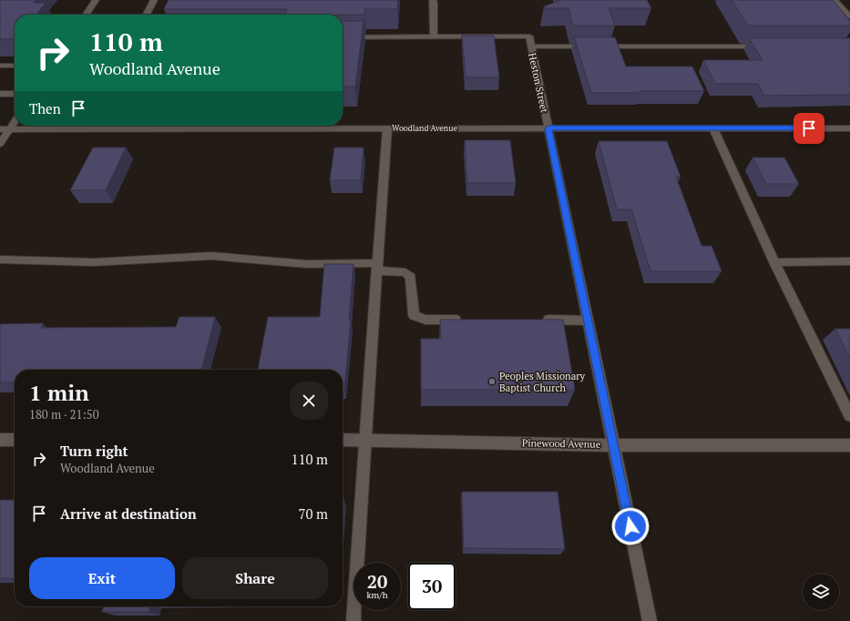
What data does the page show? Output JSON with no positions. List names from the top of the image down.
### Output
{
  "streets": {
    "street": ["Heston Street", "Woodland Avenue", "Pinewood Avenue"]
  },
  "crossings": [
    ["Heston Street", "Woodland Avenue"],
    ["Heston Street", "Pinewood Avenue"]
  ],
  "places": ["Peoples Missionary Baptist Church"],
  "page": {
    "turn": ["110 m", "Woodland Avenue"],
    "then": "Then",
    "heading": ["1 min", "180 m · 21:50"],
    "list": [
      {
        "name": "Turn right",
        "note": "Woodland Avenue",
        "value": "110 m"
      },
      {
        "name": "Arrive at destination",
        "value": "70 m"
      }
    ],
    "buttons": ["Exit", "Share"],
    "speed": "20 km/h",
    "limit": "30"
  }
}
